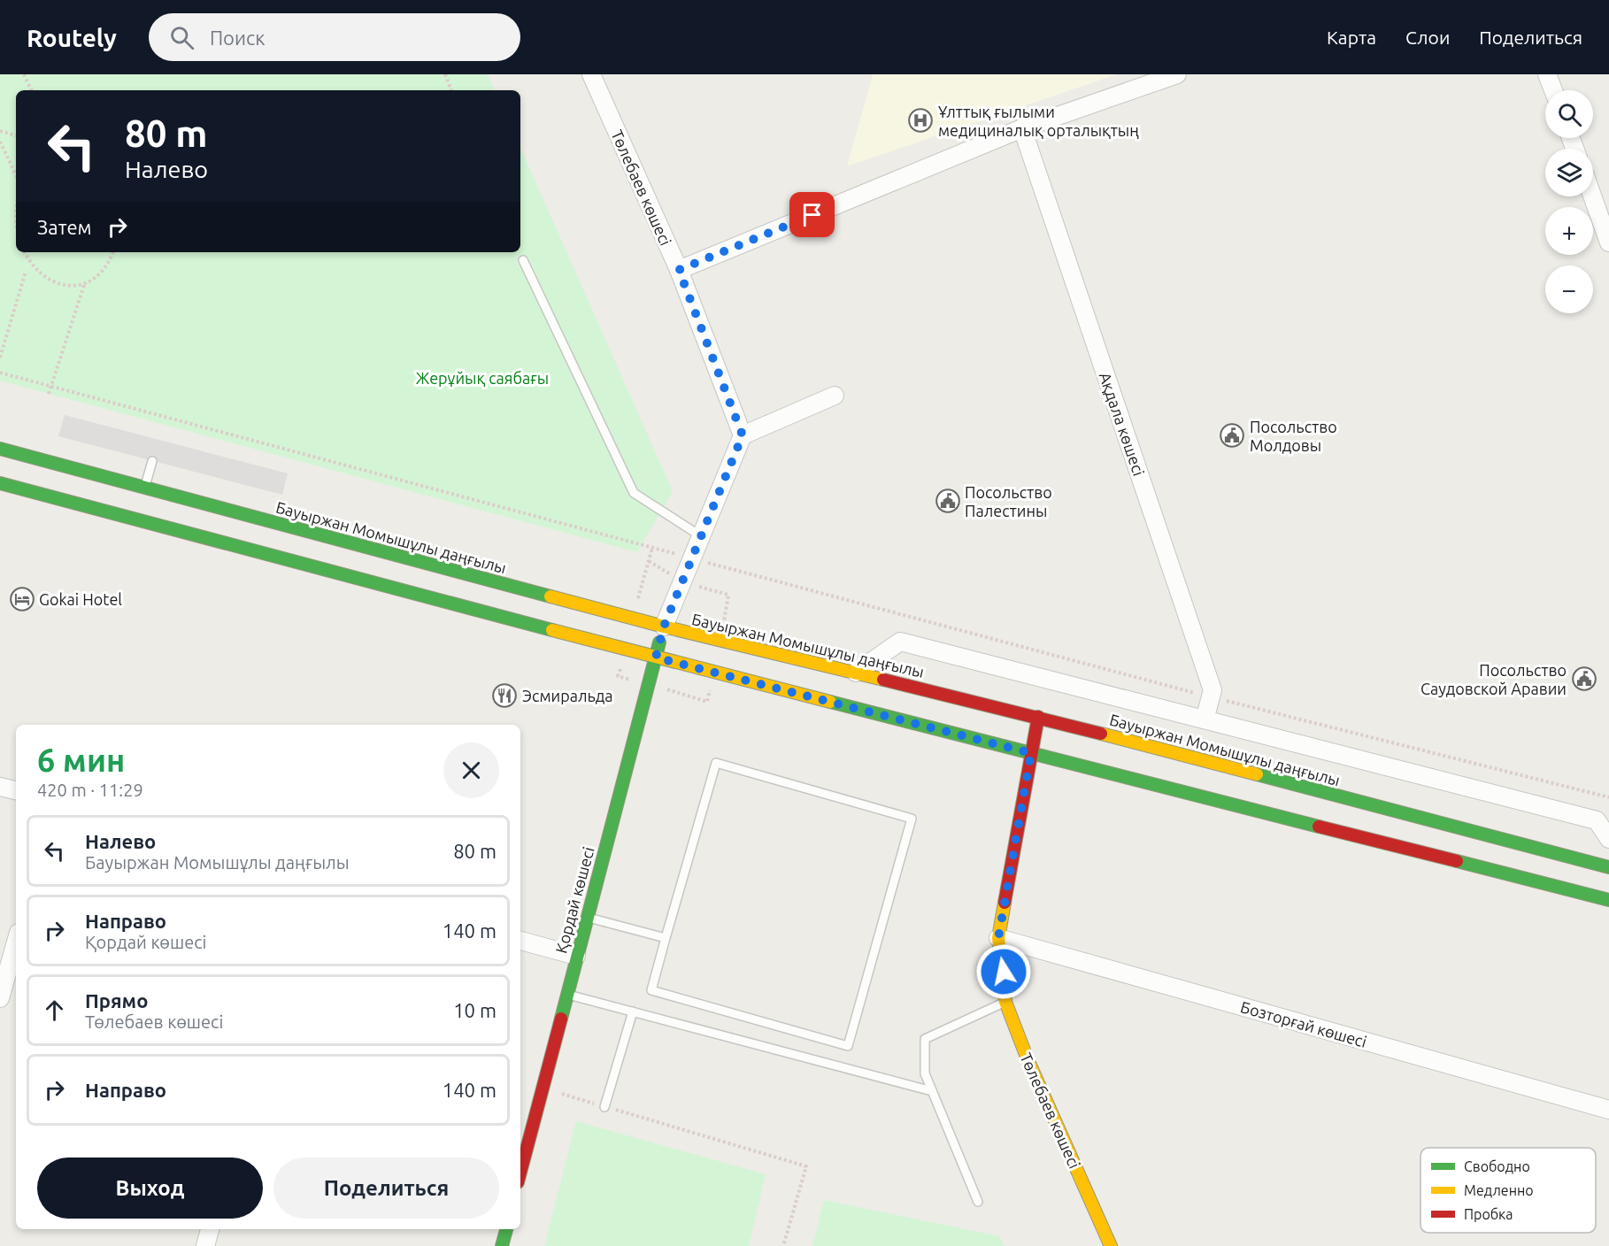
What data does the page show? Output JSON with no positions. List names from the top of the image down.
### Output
{
  "streets": {
    "main road": ["Төлебаев көшесі", "Бауыржан Момышұлы даңғылы", "Қордай көшесі"],
    "street": ["Ақдала көшесі", "Бозторғай көшесі"]
  },
  "crossings": [
    ["Төлебаев көшесі", "Бауыржан Момышұлы даңғылы"],
    ["Төлебаев көшесі", "Бозторғай көшесі"],
    ["Бауыржан Момышұлы даңғылы", "Қордай көшесі"]
  ],
  "parks": ["Жерұйық саябағы"],
  "places": {
    "hospital": ["Ұлттық ғылыми медициналық орталықтың"],
    "public building": ["Посольство Молдовы", "Посольство Палестины", "Посольство Саудовской Аравии"],
    "hotel": ["Gokai Hotel"],
    "restaurant": ["Эсмиральда"]
  },
  "legend": ["Свободно", "Медленно", "Пробка"],
  "page": {
    "header": "Routely",
    "search": "Поиск",
    "nav": ["Карта", "Слои", "Поделиться"],
    "map_buttons": ["+", "−"],
    "turn": ["80 m", "Налево"],
    "then": "Затем",
    "heading": ["6 мин", "420 m · 11:29"],
    "list": [
      {
        "name": "Налево",
        "note": "Бауыржан Момышұлы даңғылы",
        "value": "80 m"
      },
      {
        "name": "Направо",
        "note": "Қордай көшесі",
        "value": "140 m"
      },
      {
        "name": "Прямо",
        "note": "Төлебаев көшесі",
        "value": "10 m"
      },
      {
        "name": "Направо",
        "value": "140 m"
      }
    ],
    "buttons": ["Выход", "Поделиться"]
  }
}
